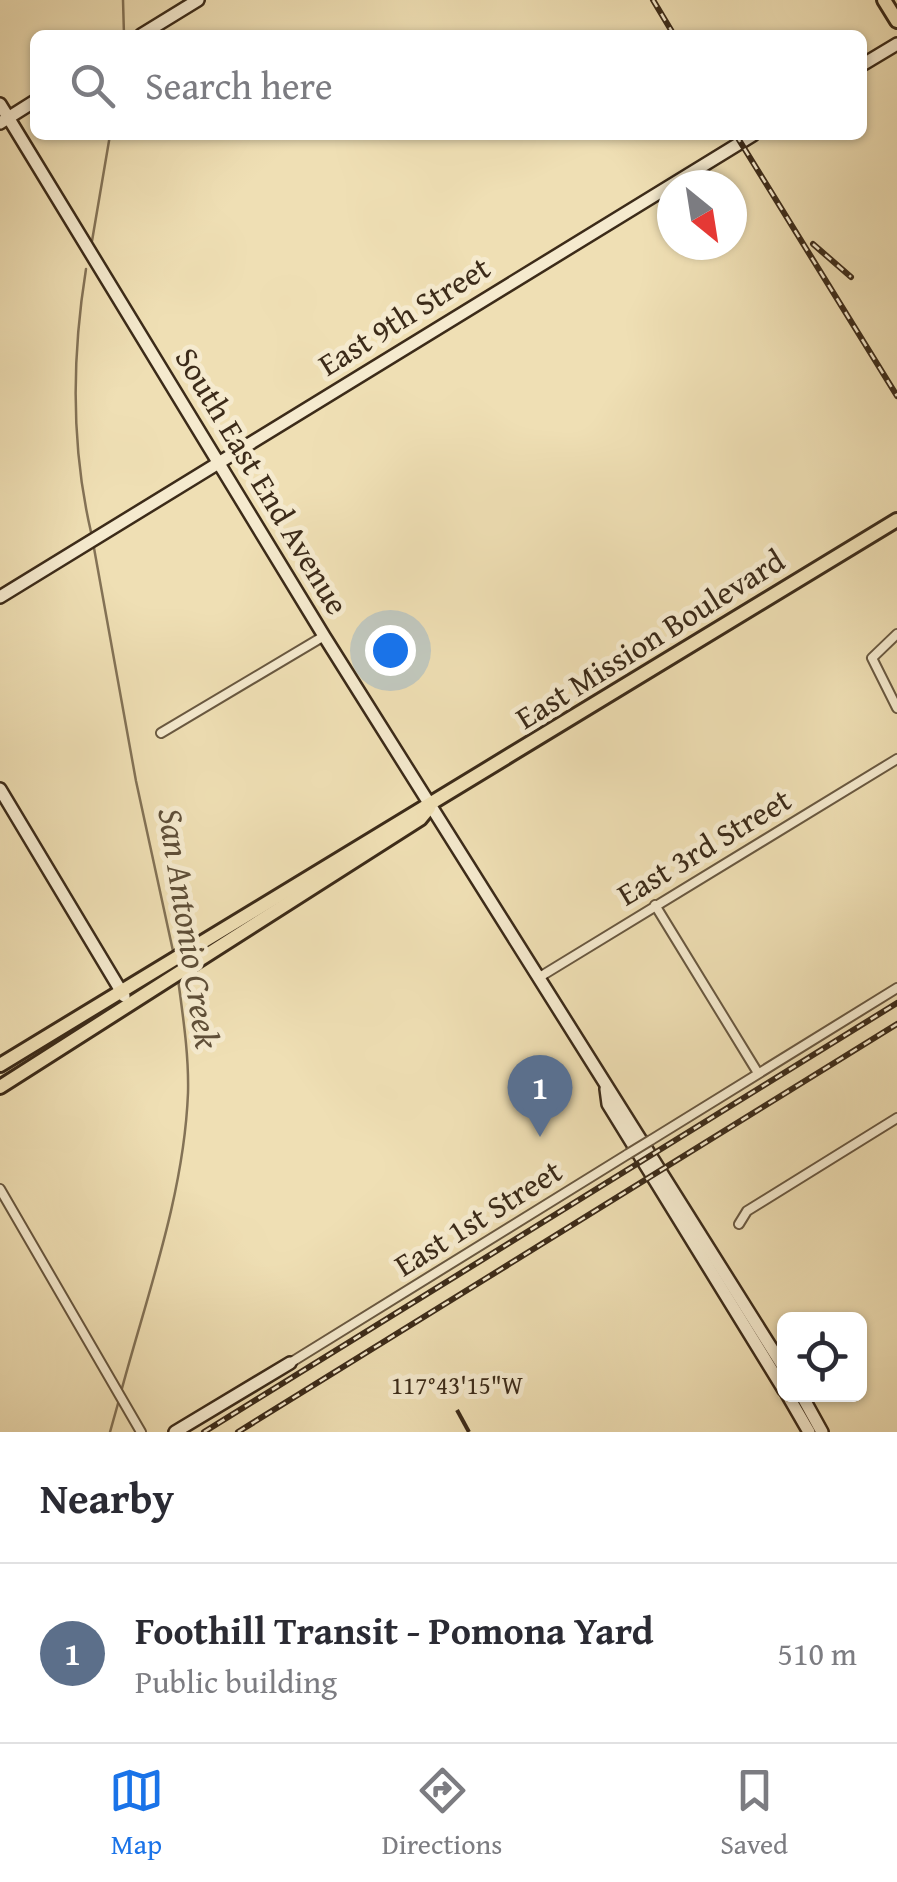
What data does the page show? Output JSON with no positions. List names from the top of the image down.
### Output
{
  "streets": {
    "main road": ["East Mission Boulevard"],
    "street": [
      "East 9th Street",
      "South East End Avenue",
      "East 3rd Street",
      "East 1st Street"
    ]
  },
  "crossings": [
    ["East 9th Street", "South East End Avenue"],
    ["South East End Avenue", "East Mission Boulevard"],
    ["South East End Avenue", "East 3rd Street"]
  ],
  "water": ["San Antonio Creek"],
  "north": "bottom right",
  "page": {
    "search": "Search here",
    "pins": "1",
    "heading": "Nearby",
    "list": [
      {
        "mark": "1",
        "name": "Foothill Transit - Pomona Yard",
        "note": "Public building",
        "value": "510 m"
      }
    ],
    "nav": ["Map", "Directions", "Saved"]
  },
  "coordinates": ["117°43'15\"W"]
}
